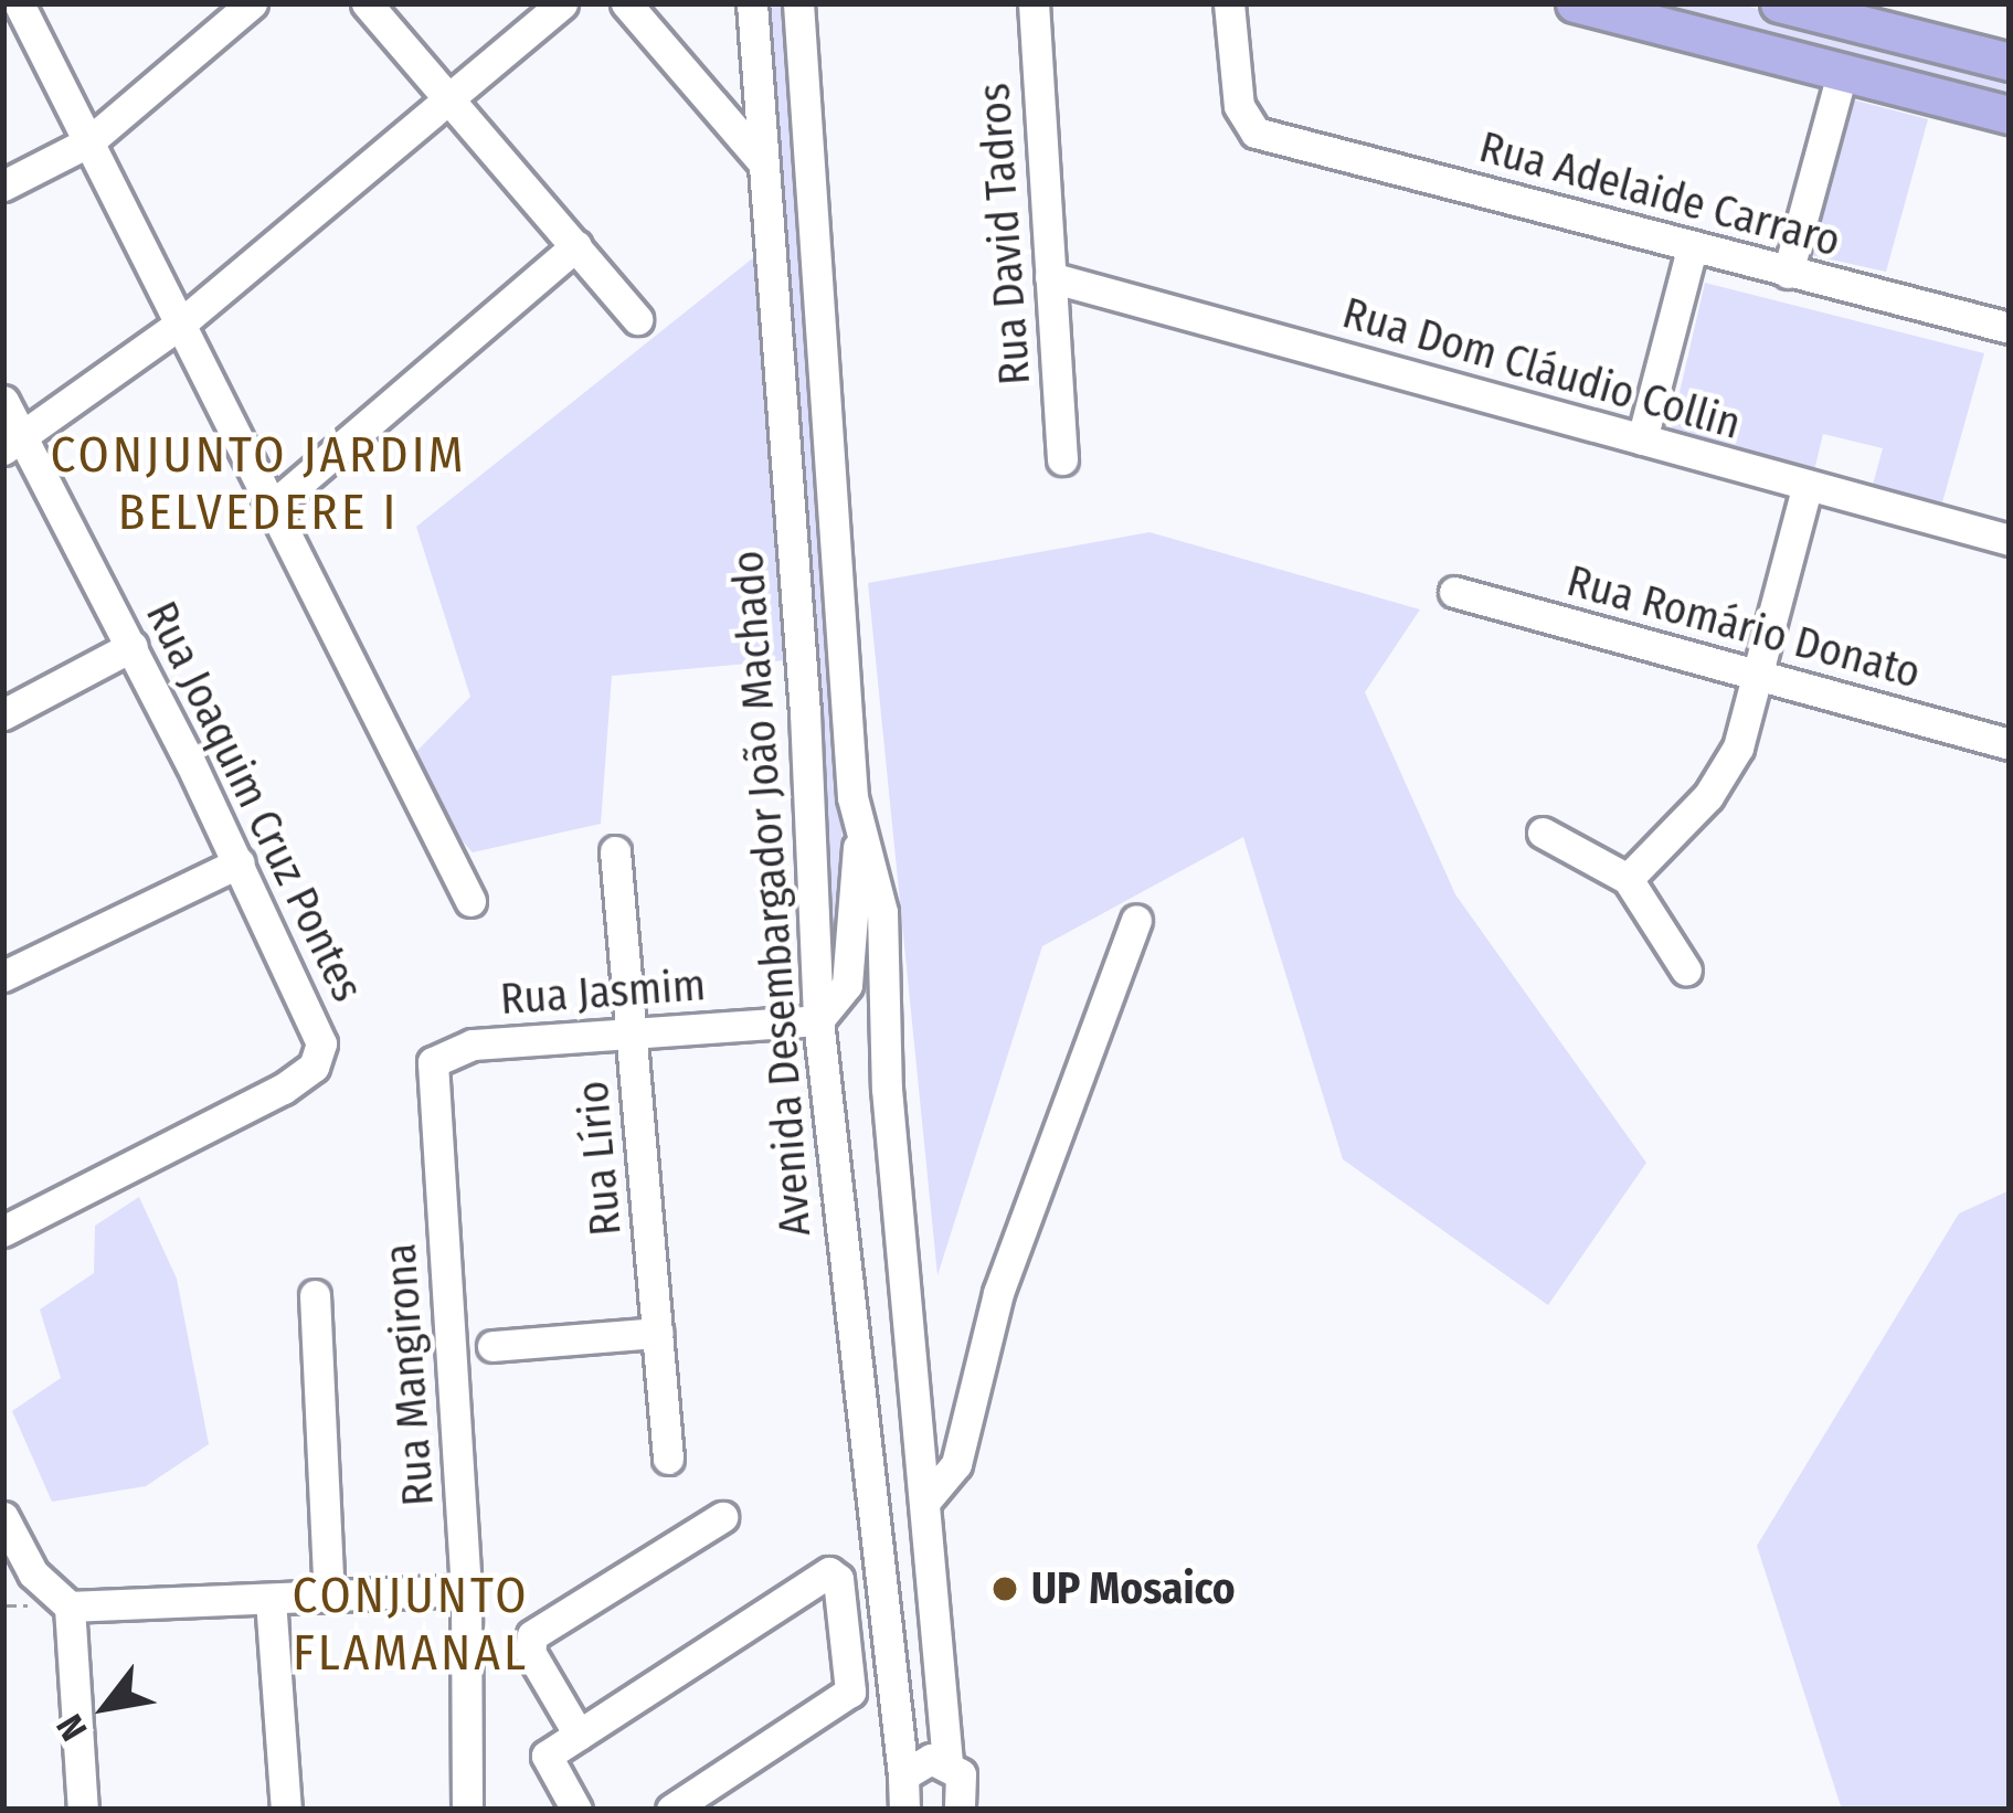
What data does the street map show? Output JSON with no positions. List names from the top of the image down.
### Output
{
  "streets": {
    "street": [
      "Rua Adelaide Carraro",
      "Rua David Tadros",
      "Rua Dom Cláudio Collin",
      "Rua Romário Donato",
      "Rua Joaquim Cruz Pontes",
      "Avenida Desembargador João Machado",
      "Rua Jasmim",
      "Rua Lírio",
      "Rua Mangirona"
    ]
  },
  "crossings": [
    ["Rua David Tadros", "Rua Dom Cláudio Collin"],
    ["Avenida Desembargador João Machado", "Rua Jasmim"],
    ["Rua Jasmim", "Rua Lírio"],
    ["Rua Jasmim", "Rua Mangirona"]
  ],
  "districts": ["CONJUNTO JARDIM BELVEDERE I", "CONJUNTO FLAMANAL"],
  "places": ["UP Mosaico"],
  "north": "bottom left"
}
